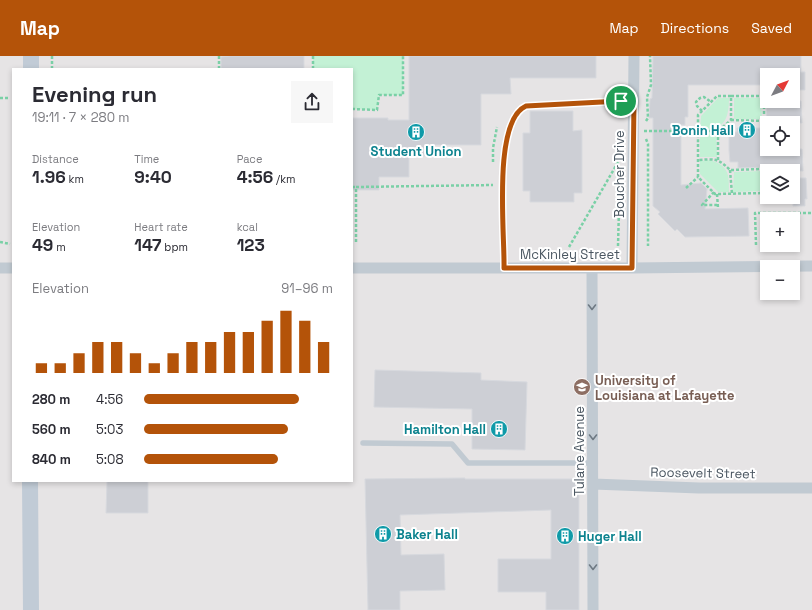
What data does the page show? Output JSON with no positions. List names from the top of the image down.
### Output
{
  "streets": {
    "street": [
      "Boucher Drive",
      "McKinley Street",
      "Tulane Avenue",
      "Roosevelt Street"
    ]
  },
  "crossings": [
    ["Boucher Drive", "McKinley Street"],
    ["McKinley Street", "Tulane Avenue"],
    ["Tulane Avenue", "Roosevelt Street"]
  ],
  "one_way": ["Tulane Avenue"],
  "places": {
    "building": [
      "Bonin Hall",
      "Student Union",
      "Hamilton Hall",
      "Baker Hall",
      "Huger Hall"
    ],
    "school or university": ["University of Louisiana at Lafayette"]
  },
  "north": "top right",
  "page": {
    "header": "Map",
    "nav": ["Map", "Directions", "Saved"],
    "map_buttons": ["+", "−"],
    "heading": ["Evening run", "19:11 · 7 × 280 m"],
    "stats": [
      ["Distance", "1.96 km"],
      ["Time", "9:40"],
      ["Pace", "4:56 /km"],
      ["Elevation", "49 m"],
      ["Heart rate", "147 bpm"],
      ["kcal", "123"]
    ],
    "chart": ["Elevation", "91–96 m"],
    "list": [
      {
        "name": "280 m",
        "note": "4:56"
      },
      {
        "name": "560 m",
        "note": "5:03"
      },
      {
        "name": "840 m",
        "note": "5:08"
      }
    ]
  }
}
